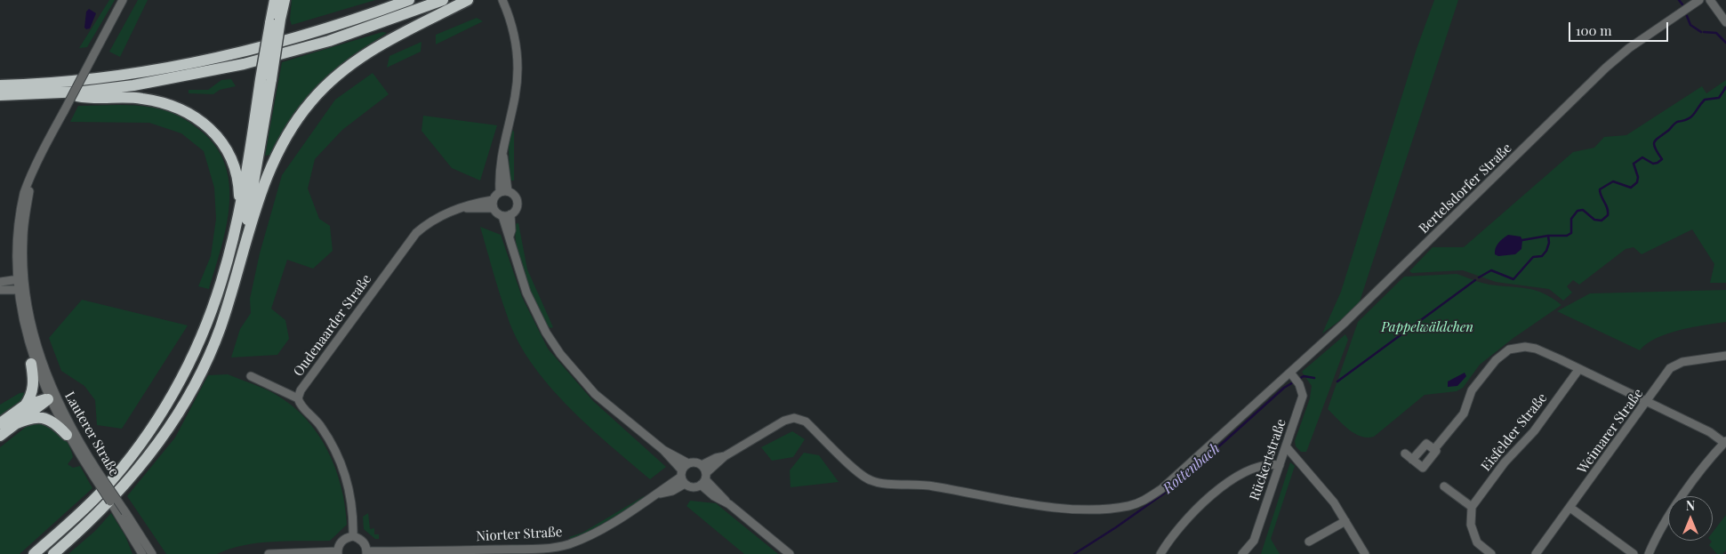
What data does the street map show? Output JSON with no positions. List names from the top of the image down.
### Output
{
  "streets": {
    "street": [
      "Bertelsdorfer Straße",
      "Oudenaarder Straße",
      "Weimarer Straße",
      "Eisfelder Straße",
      "Lauterer Straße",
      "Rückertstraße",
      "Niorter Straße"
    ]
  },
  "crossings": [
    ["Bertelsdorfer Straße", "Rückertstraße"]
  ],
  "water": ["Rottenbach"],
  "parks": ["Pappelwäldchen"],
  "scale_bar": "100 m",
  "north": "top"
}
